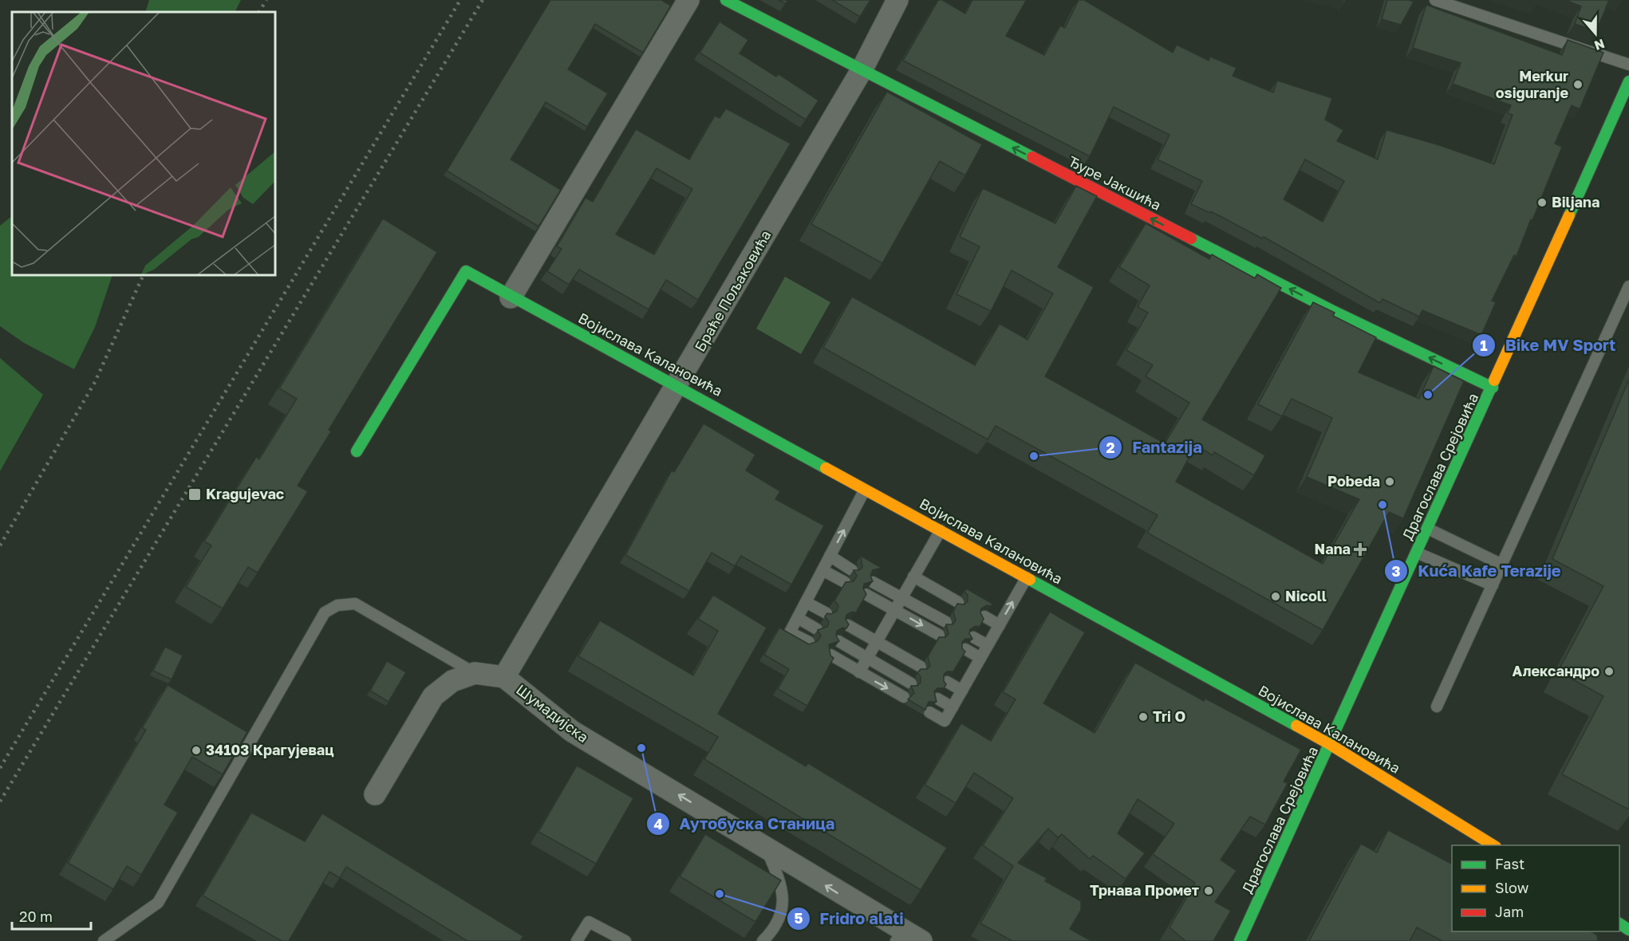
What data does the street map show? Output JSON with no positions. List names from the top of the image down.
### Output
{
  "streets": {
    "street": [
      "Ђуре Јакшића",
      "Браће Пољаковића",
      "Војислава Калановића",
      "Драгослава Срејовића",
      "Шумадијска"
    ]
  },
  "crossings": [
    ["Ђуре Јакшића", "Браће Пољаковића"],
    ["Ђуре Јакшића", "Драгослава Срејовића"],
    ["Браће Пољаковића", "Војислава Калановића"],
    ["Браће Пољаковића", "Шумадијска"],
    ["Војислава Калановића", "Драгослава Срејовића"]
  ],
  "one_way": ["Ђуре Јакшића", "Шумадијска"],
  "places": {
    "other": [
      "Merkur osiguranje",
      "Biljana",
      "Bike MV Sport",
      "Fantazija",
      "Pobeda",
      "Kuća Kafe Terazije",
      "Nicoll",
      "Александро",
      "Tri O",
      "Аутобуска Станица",
      "34103 Крагујевац",
      "Трнава Промет",
      "Fridro alati"
    ],
    "transit": ["Kragujevac"],
    "health": ["Nana"]
  },
  "legend": ["Fast", "Slow", "Jam"],
  "scale_bar": "20 m",
  "north": "bottom"
}
